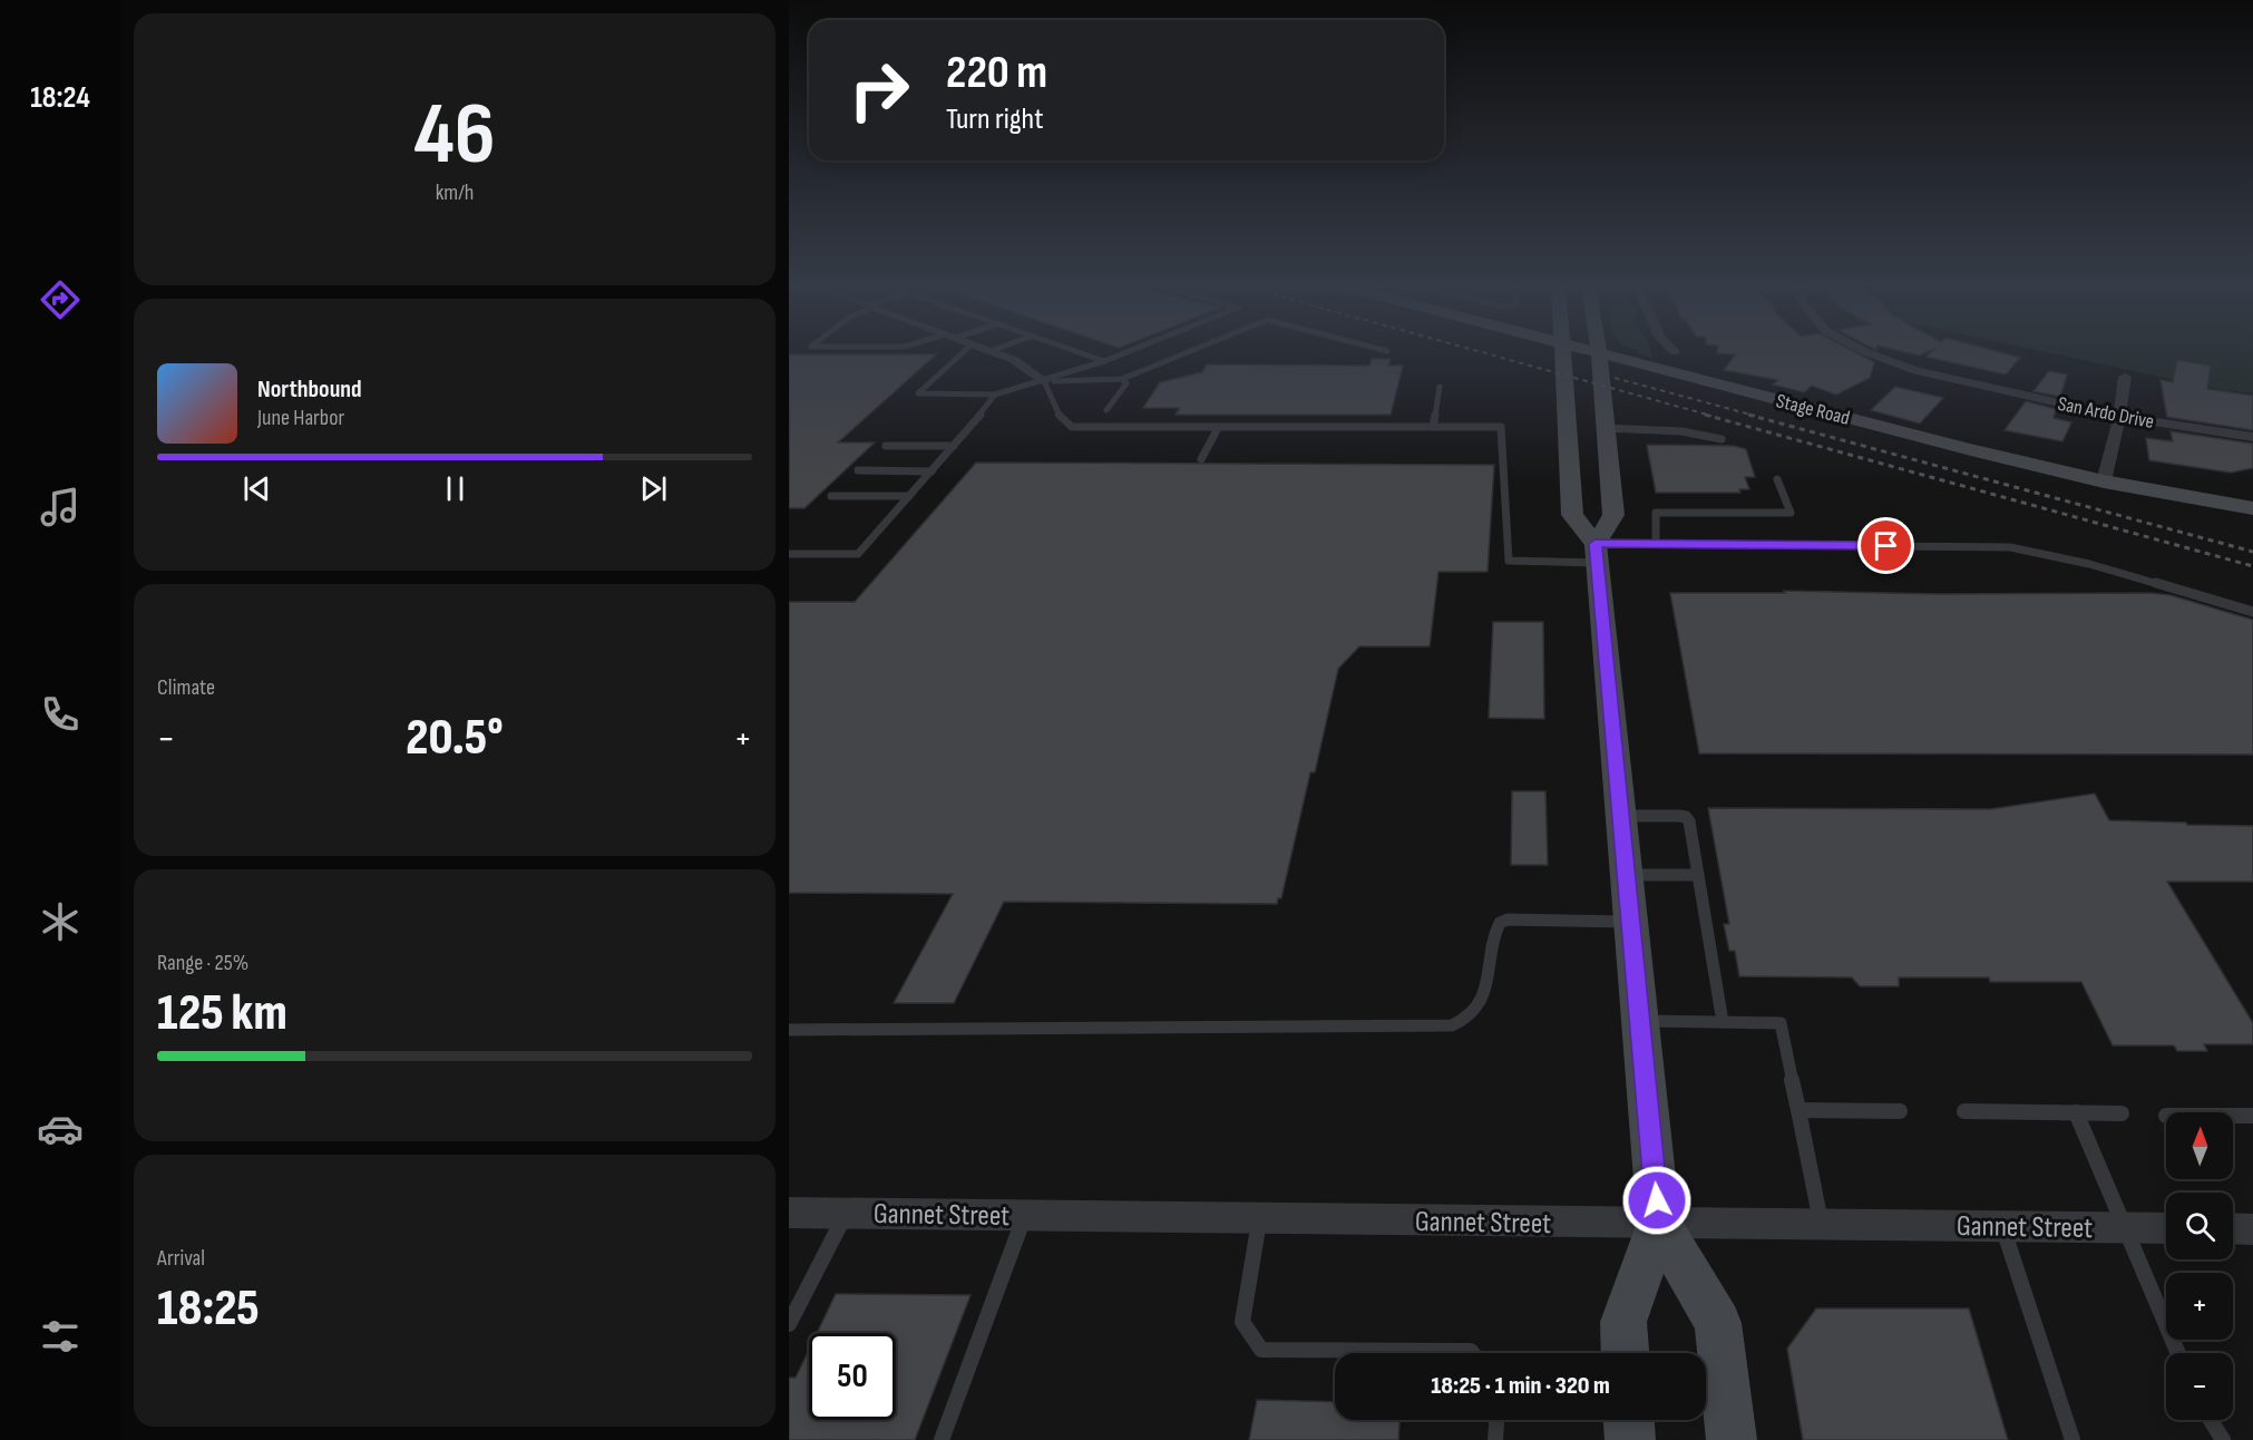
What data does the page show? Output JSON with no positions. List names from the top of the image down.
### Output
{
  "streets": {
    "main road": ["Stage Road"],
    "street": ["San Ardo Drive", "Gannet Street"]
  },
  "north": "top",
  "page": {
    "tabs": "18:24",
    "tile": [
      ["46", "km/h"],
      "Climate",
      ["Range · 25%", "125 km"],
      ["Arrival", "18:25"]
    ],
    "turn": ["220 m", "Turn right"],
    "song": ["Northbound", "June Harbor"],
    "heat": ["−", "20.5°", "+"],
    "map_buttons": ["+", "−"],
    "limit": "50",
    "trip": "18:25 · 1 min · 320 m"
  }
}
